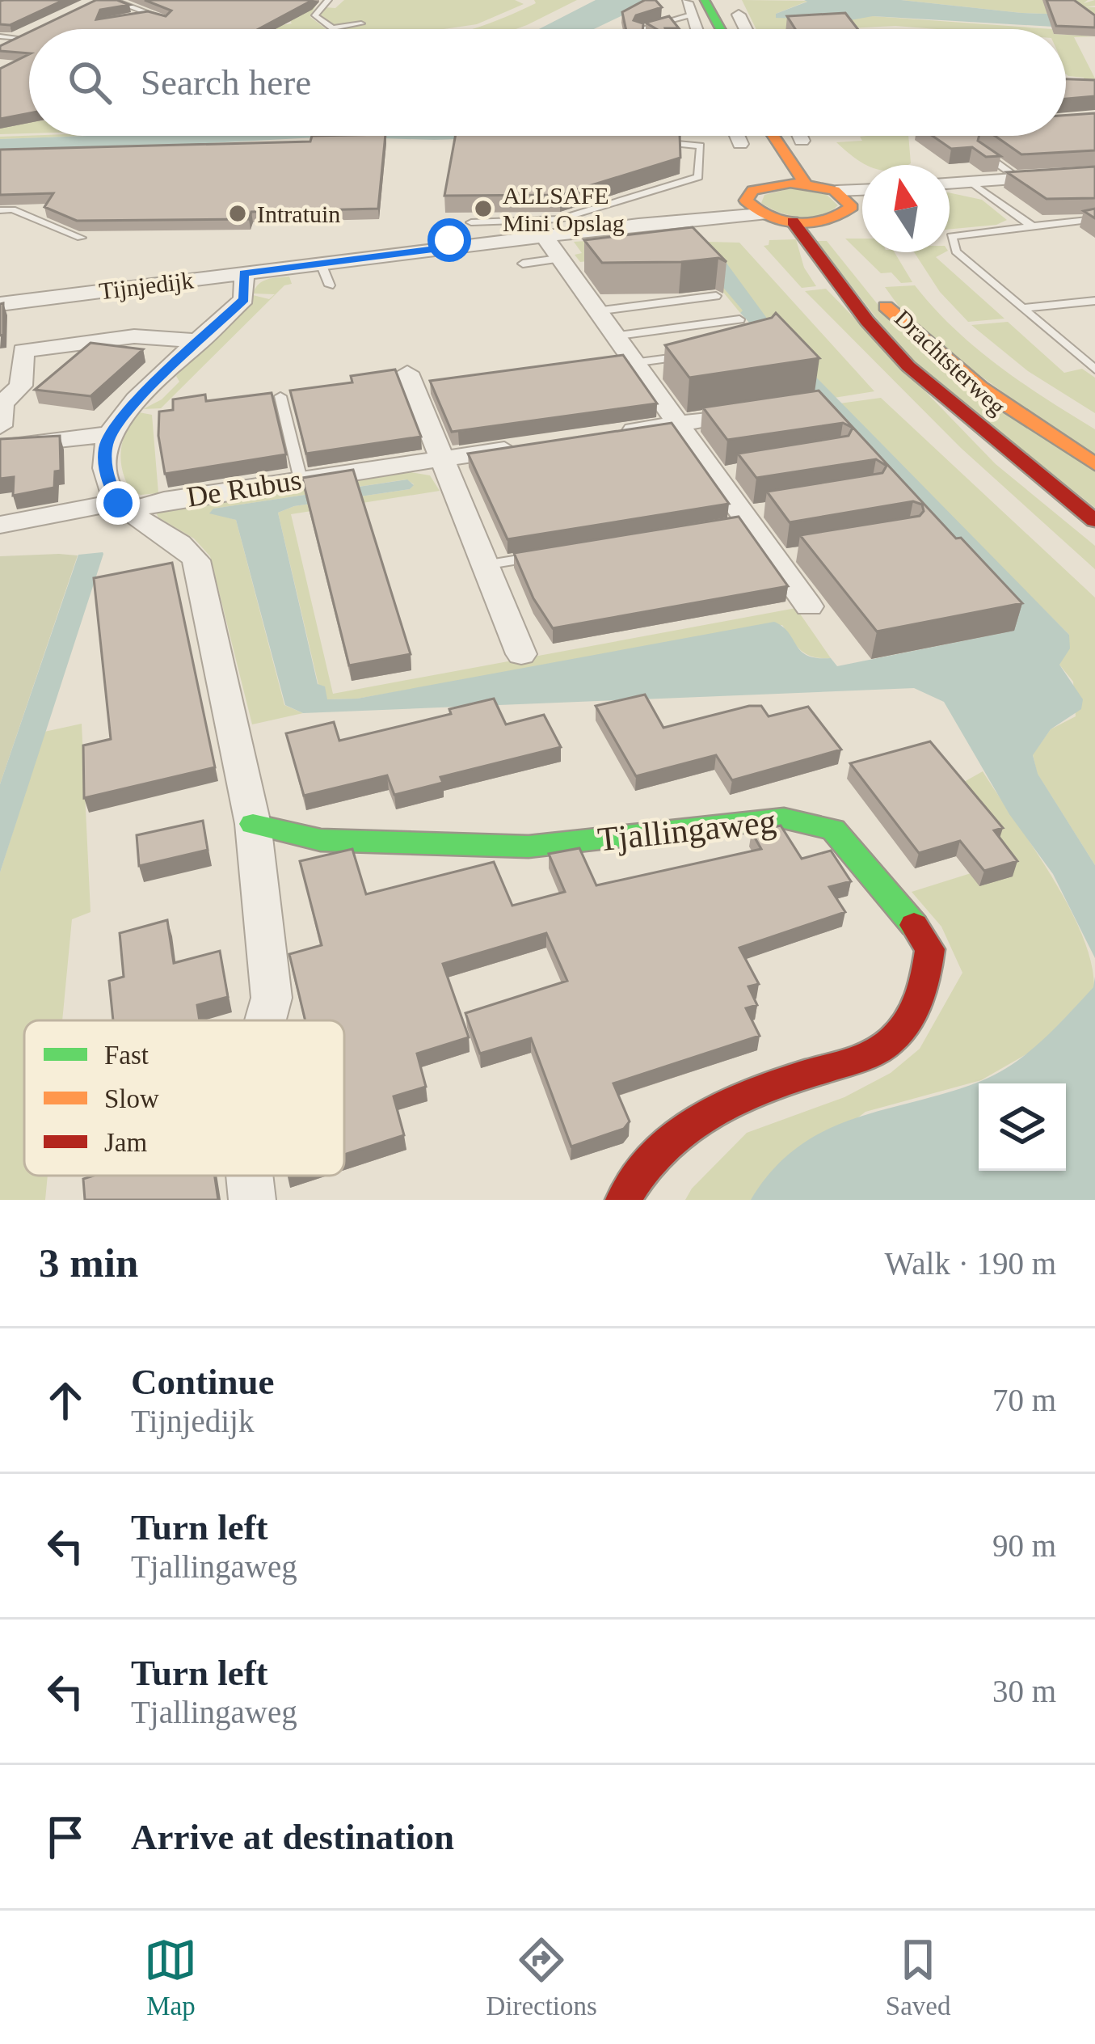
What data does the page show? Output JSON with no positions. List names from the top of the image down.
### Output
{
  "streets": {
    "main road": ["Drachtsterweg", "Tjallingaweg"],
    "street": ["Tijnjedijk", "De Rubus"]
  },
  "places": ["ALLSAFE Mini Opslag", "Intratuin"],
  "legend": ["Fast", "Slow", "Jam"],
  "north": "top",
  "page": {
    "search": "Search here",
    "heading": ["3 min", "Walk · 190 m"],
    "list": [
      ["Continue", "Tijnjedijk", "70 m"],
      ["Turn left", "Tjallingaweg", "90 m"],
      ["Turn left", "Tjallingaweg", "30 m"],
      "Arrive at destination"
    ],
    "nav": ["Map", "Directions", "Saved"]
  }
}
